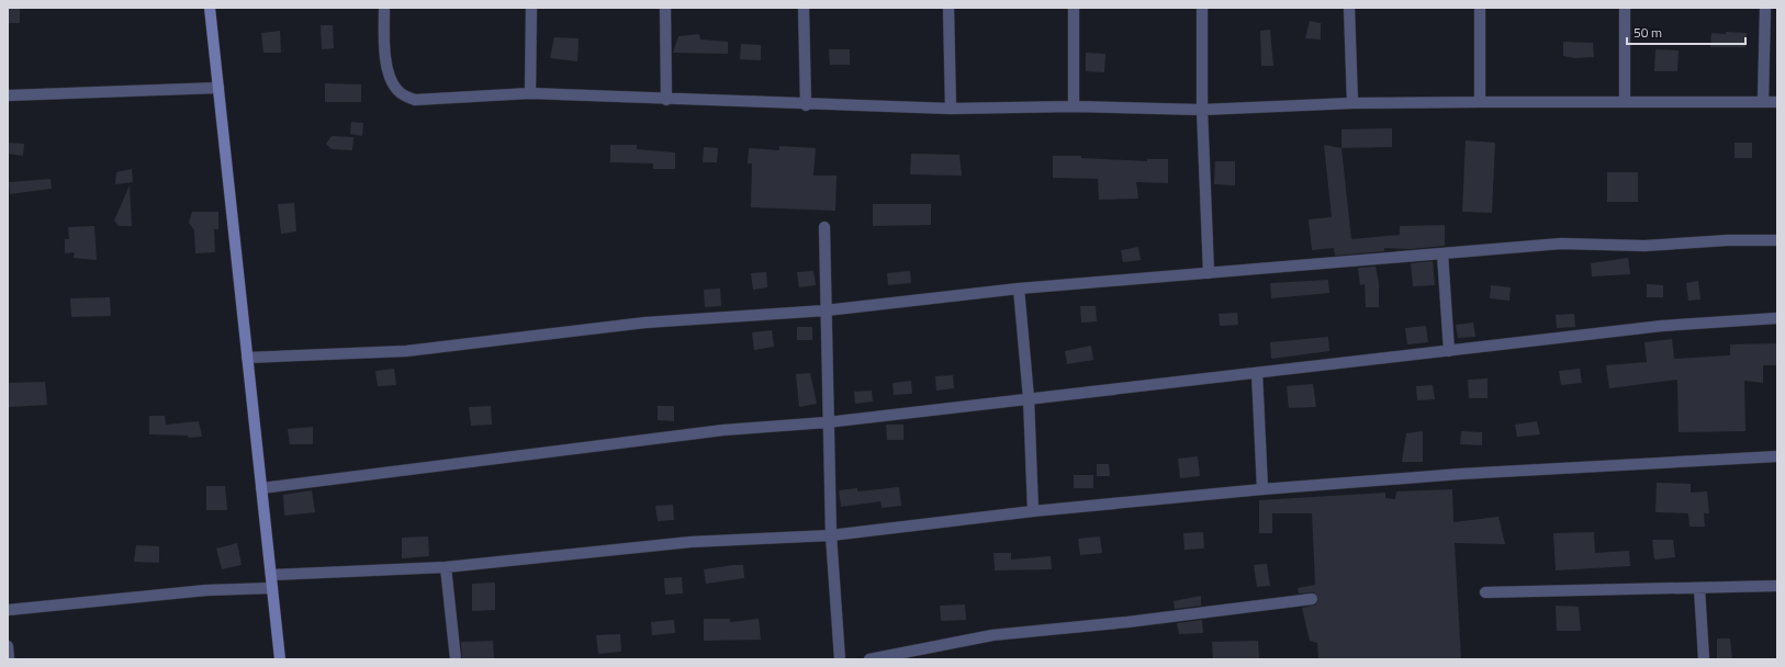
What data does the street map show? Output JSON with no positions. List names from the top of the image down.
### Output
{
  "scale_bar": "50 m"
}
